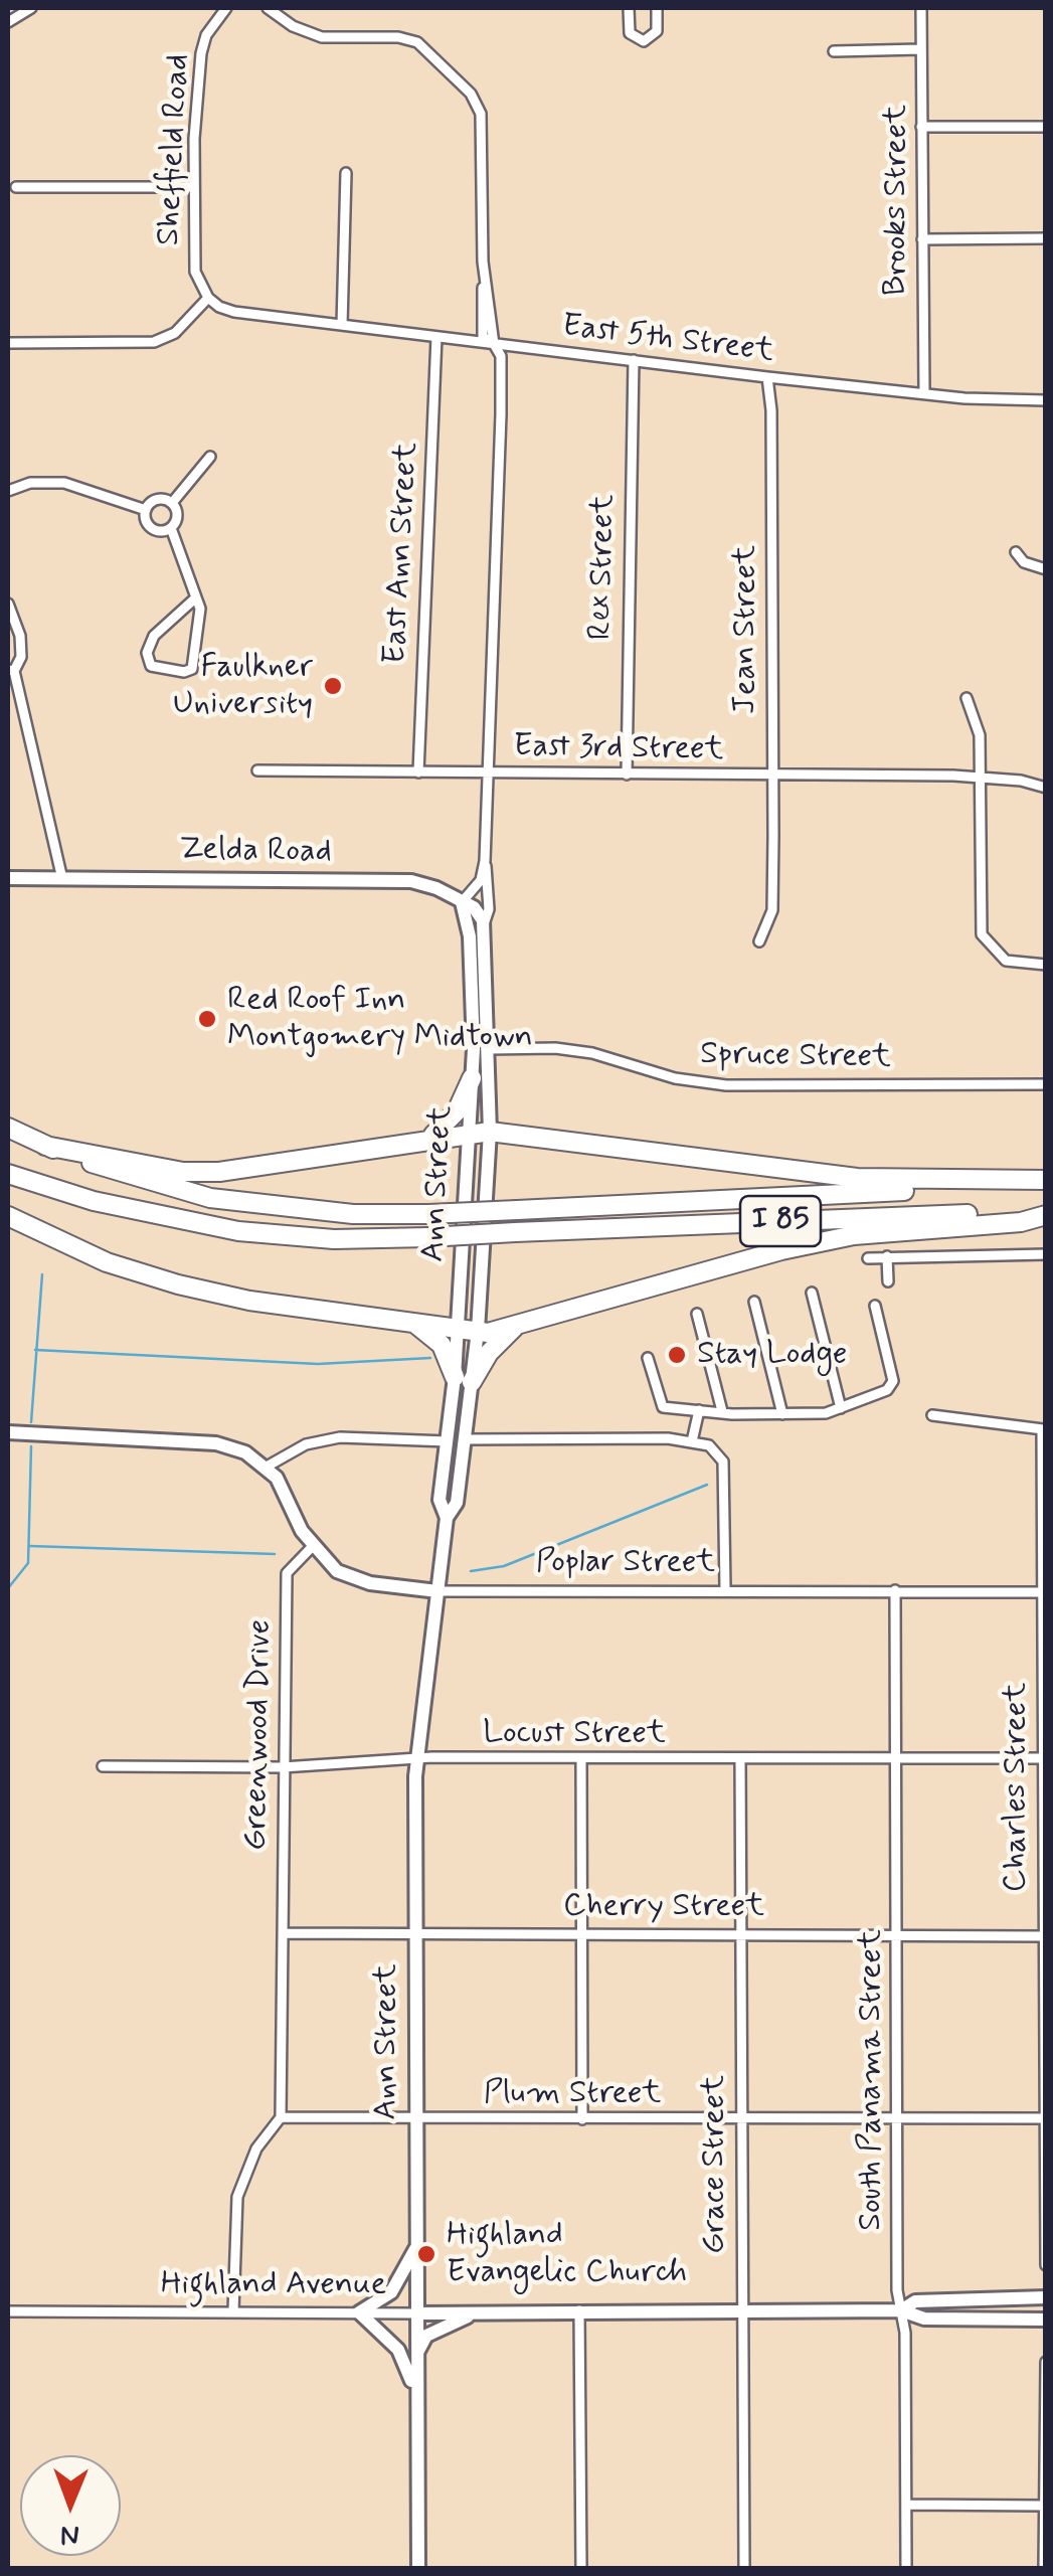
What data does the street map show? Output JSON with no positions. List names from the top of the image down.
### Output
{
  "streets": {
    "highway": ["I 85"],
    "main road": [
      "Zelda Road",
      "Ann Street",
      "Poplar Street",
      "Highland Avenue"
    ],
    "street": [
      "Sheffield Road",
      "Brooks Street",
      "East 5th Street",
      "East Ann Street",
      "Rex Street",
      "Jean Street",
      "East 3rd Street",
      "Spruce Street",
      "Locust Street",
      "Greenwood Drive",
      "Charles Street",
      "Cherry Street",
      "South Panama Street",
      "Plum Street",
      "Grace Street"
    ]
  },
  "crossings": [
    ["Sheffield Road", "East 5th Street"],
    ["Brooks Street", "East 5th Street"],
    ["East 5th Street", "East Ann Street"],
    ["East 5th Street", "Rex Street"],
    ["East 5th Street", "Jean Street"],
    ["East 5th Street", "Ann Street"],
    ["East Ann Street", "East 3rd Street"],
    ["Rex Street", "East 3rd Street"],
    ["Jean Street", "East 3rd Street"],
    ["East 3rd Street", "Ann Street"],
    ["Zelda Road", "Ann Street"],
    ["Spruce Street", "Ann Street"],
    ["Ann Street", "Poplar Street"],
    ["Ann Street", "Locust Street"],
    ["Ann Street", "Greenwood Drive"],
    ["Ann Street", "Cherry Street"],
    ["Ann Street", "Plum Street"],
    ["Ann Street", "Highland Avenue"],
    ["Poplar Street", "Greenwood Drive"],
    ["Poplar Street", "Charles Street"],
    ["Poplar Street", "South Panama Street"],
    ["Locust Street", "Greenwood Drive"],
    ["Locust Street", "Charles Street"],
    ["Locust Street", "South Panama Street"],
    ["Locust Street", "Grace Street"],
    ["Greenwood Drive", "Cherry Street"],
    ["Greenwood Drive", "Plum Street"],
    ["Greenwood Drive", "Highland Avenue"],
    ["Charles Street", "Cherry Street"],
    ["Charles Street", "Plum Street"],
    ["Cherry Street", "South Panama Street"],
    ["Cherry Street", "Grace Street"],
    ["South Panama Street", "Plum Street"],
    ["South Panama Street", "Highland Avenue"],
    ["Plum Street", "Grace Street"],
    ["Plum Street", "Highland Avenue"],
    ["Grace Street", "Highland Avenue"]
  ],
  "places": [
    "Faulkner University",
    "Red Roof Inn Montgomery Midtown",
    "Stay Lodge",
    "Highland Evangelic Church"
  ],
  "north": "bottom"
}
